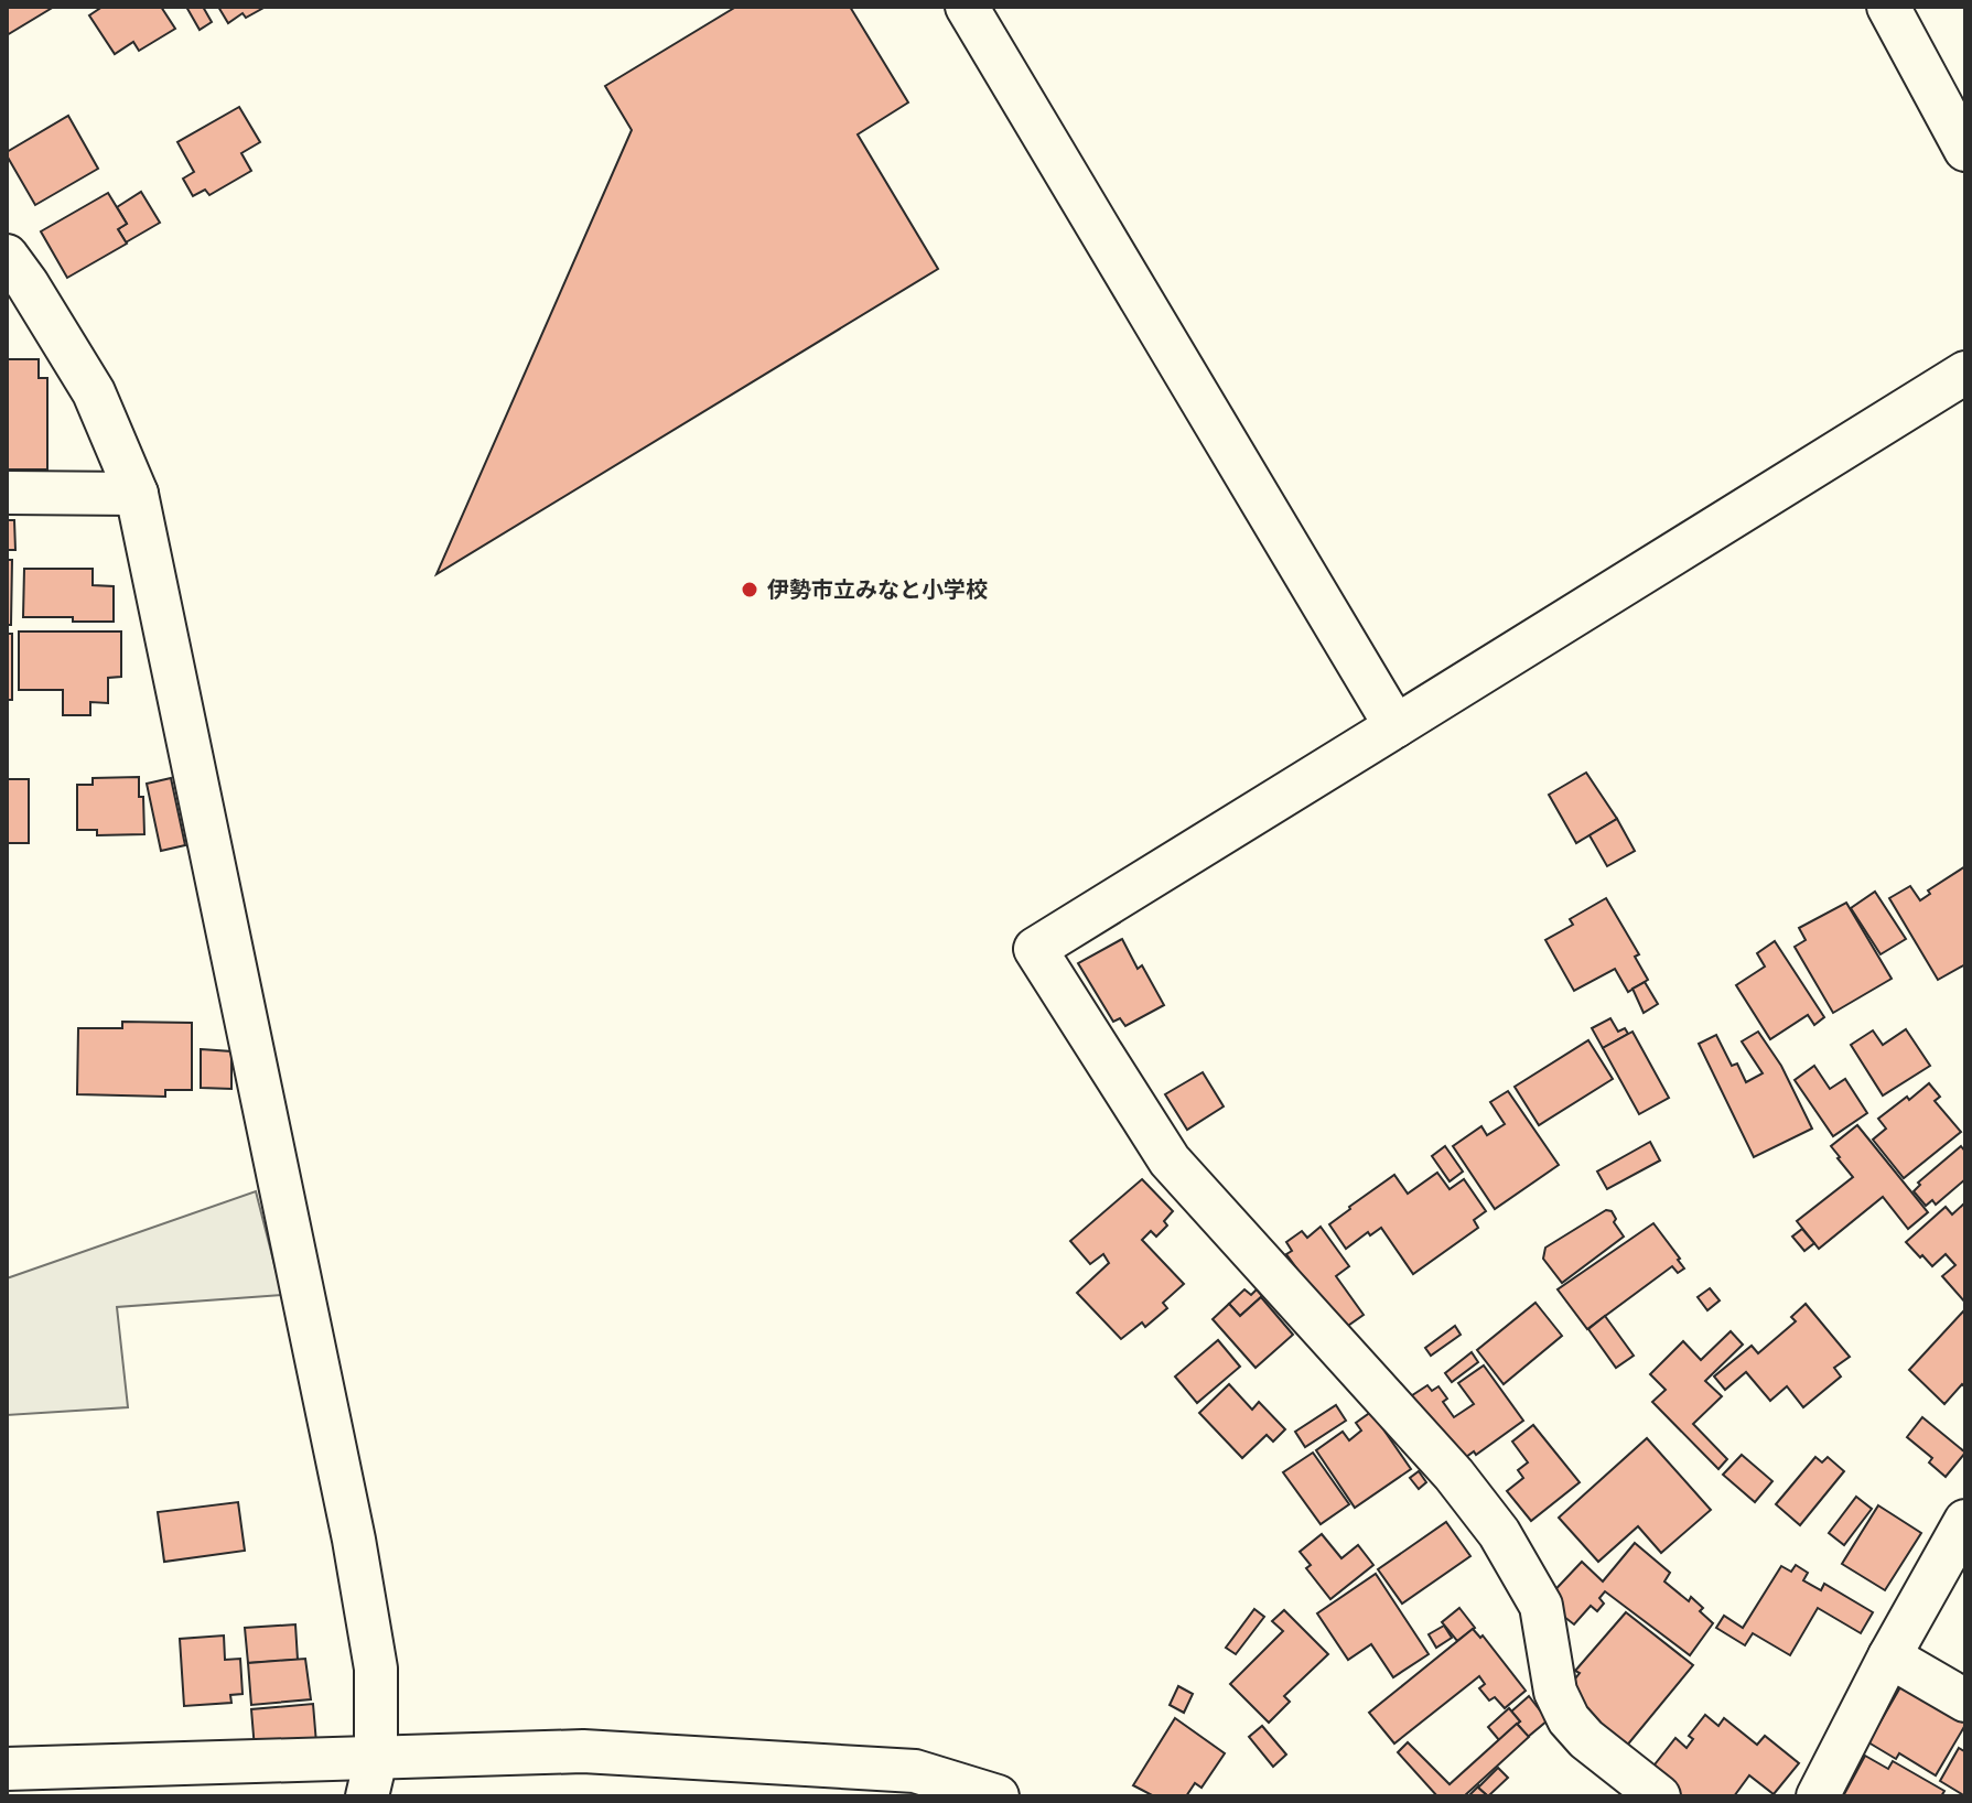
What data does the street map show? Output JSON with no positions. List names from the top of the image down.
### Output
{
  "places": ["伊勢市立みなと小学校"]
}
